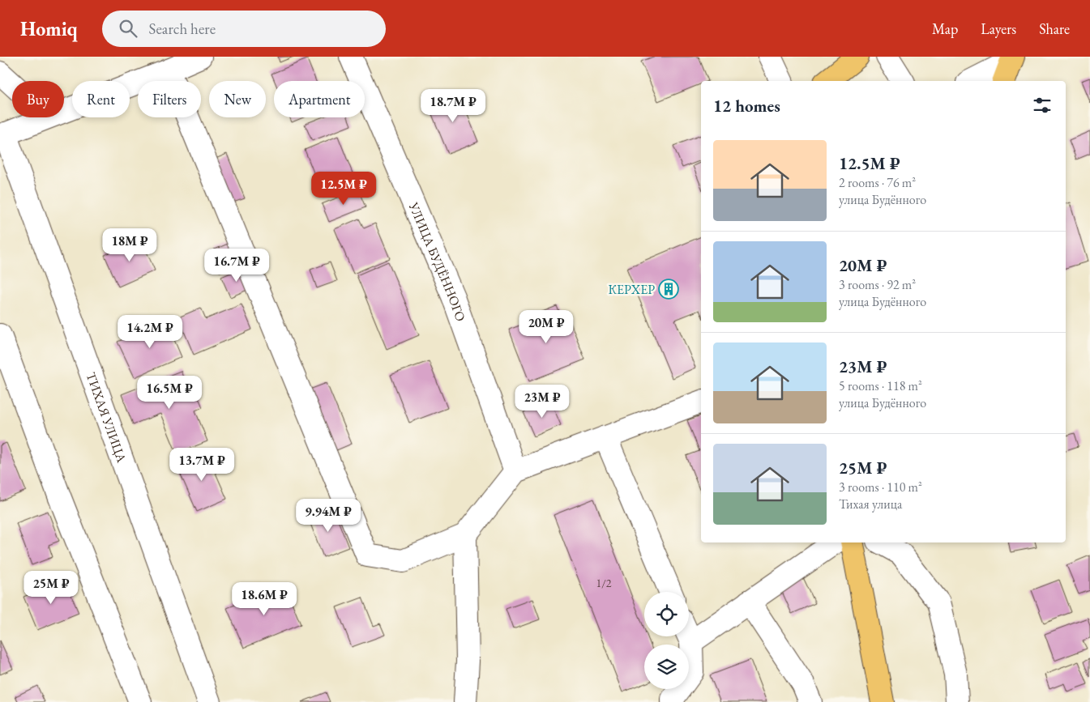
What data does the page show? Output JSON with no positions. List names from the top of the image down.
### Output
{
  "streets": {
    "street": ["УЛИЦА БУДЁННОГО", "ТИХАЯ УЛИЦА"]
  },
  "places": {
    "building": ["КЕРХЕР"]
  },
  "house_numbers": ["1/2"],
  "page": {
    "header": "Homiq",
    "search": "Search here",
    "nav": ["Map", "Layers", "Share"],
    "chip": [
      "Buy",
      "Rent",
      "Filters",
      "New",
      "Apartment"
    ],
    "heading": "12 homes",
    "price": [
      "18.7M ₽",
      "12.5M ₽",
      "18M ₽",
      "16.7M ₽",
      "20M ₽",
      "14.2M ₽",
      "16.5M ₽",
      "23M ₽",
      "13.7M ₽",
      "9.94M ₽",
      "25M ₽",
      "18.6M ₽"
    ],
    "list": [
      {
        "name": "12.5M ₽",
        "note": "2 rooms · 76 m² · улица Будённого"
      },
      {
        "name": "20M ₽",
        "note": "3 rooms · 92 m² · улица Будённого"
      },
      {
        "name": "23M ₽",
        "note": "5 rooms · 118 m² · улица Будённого"
      },
      {
        "name": "25M ₽",
        "note": "3 rooms · 110 m² · Тихая улица"
      }
    ]
  }
}
